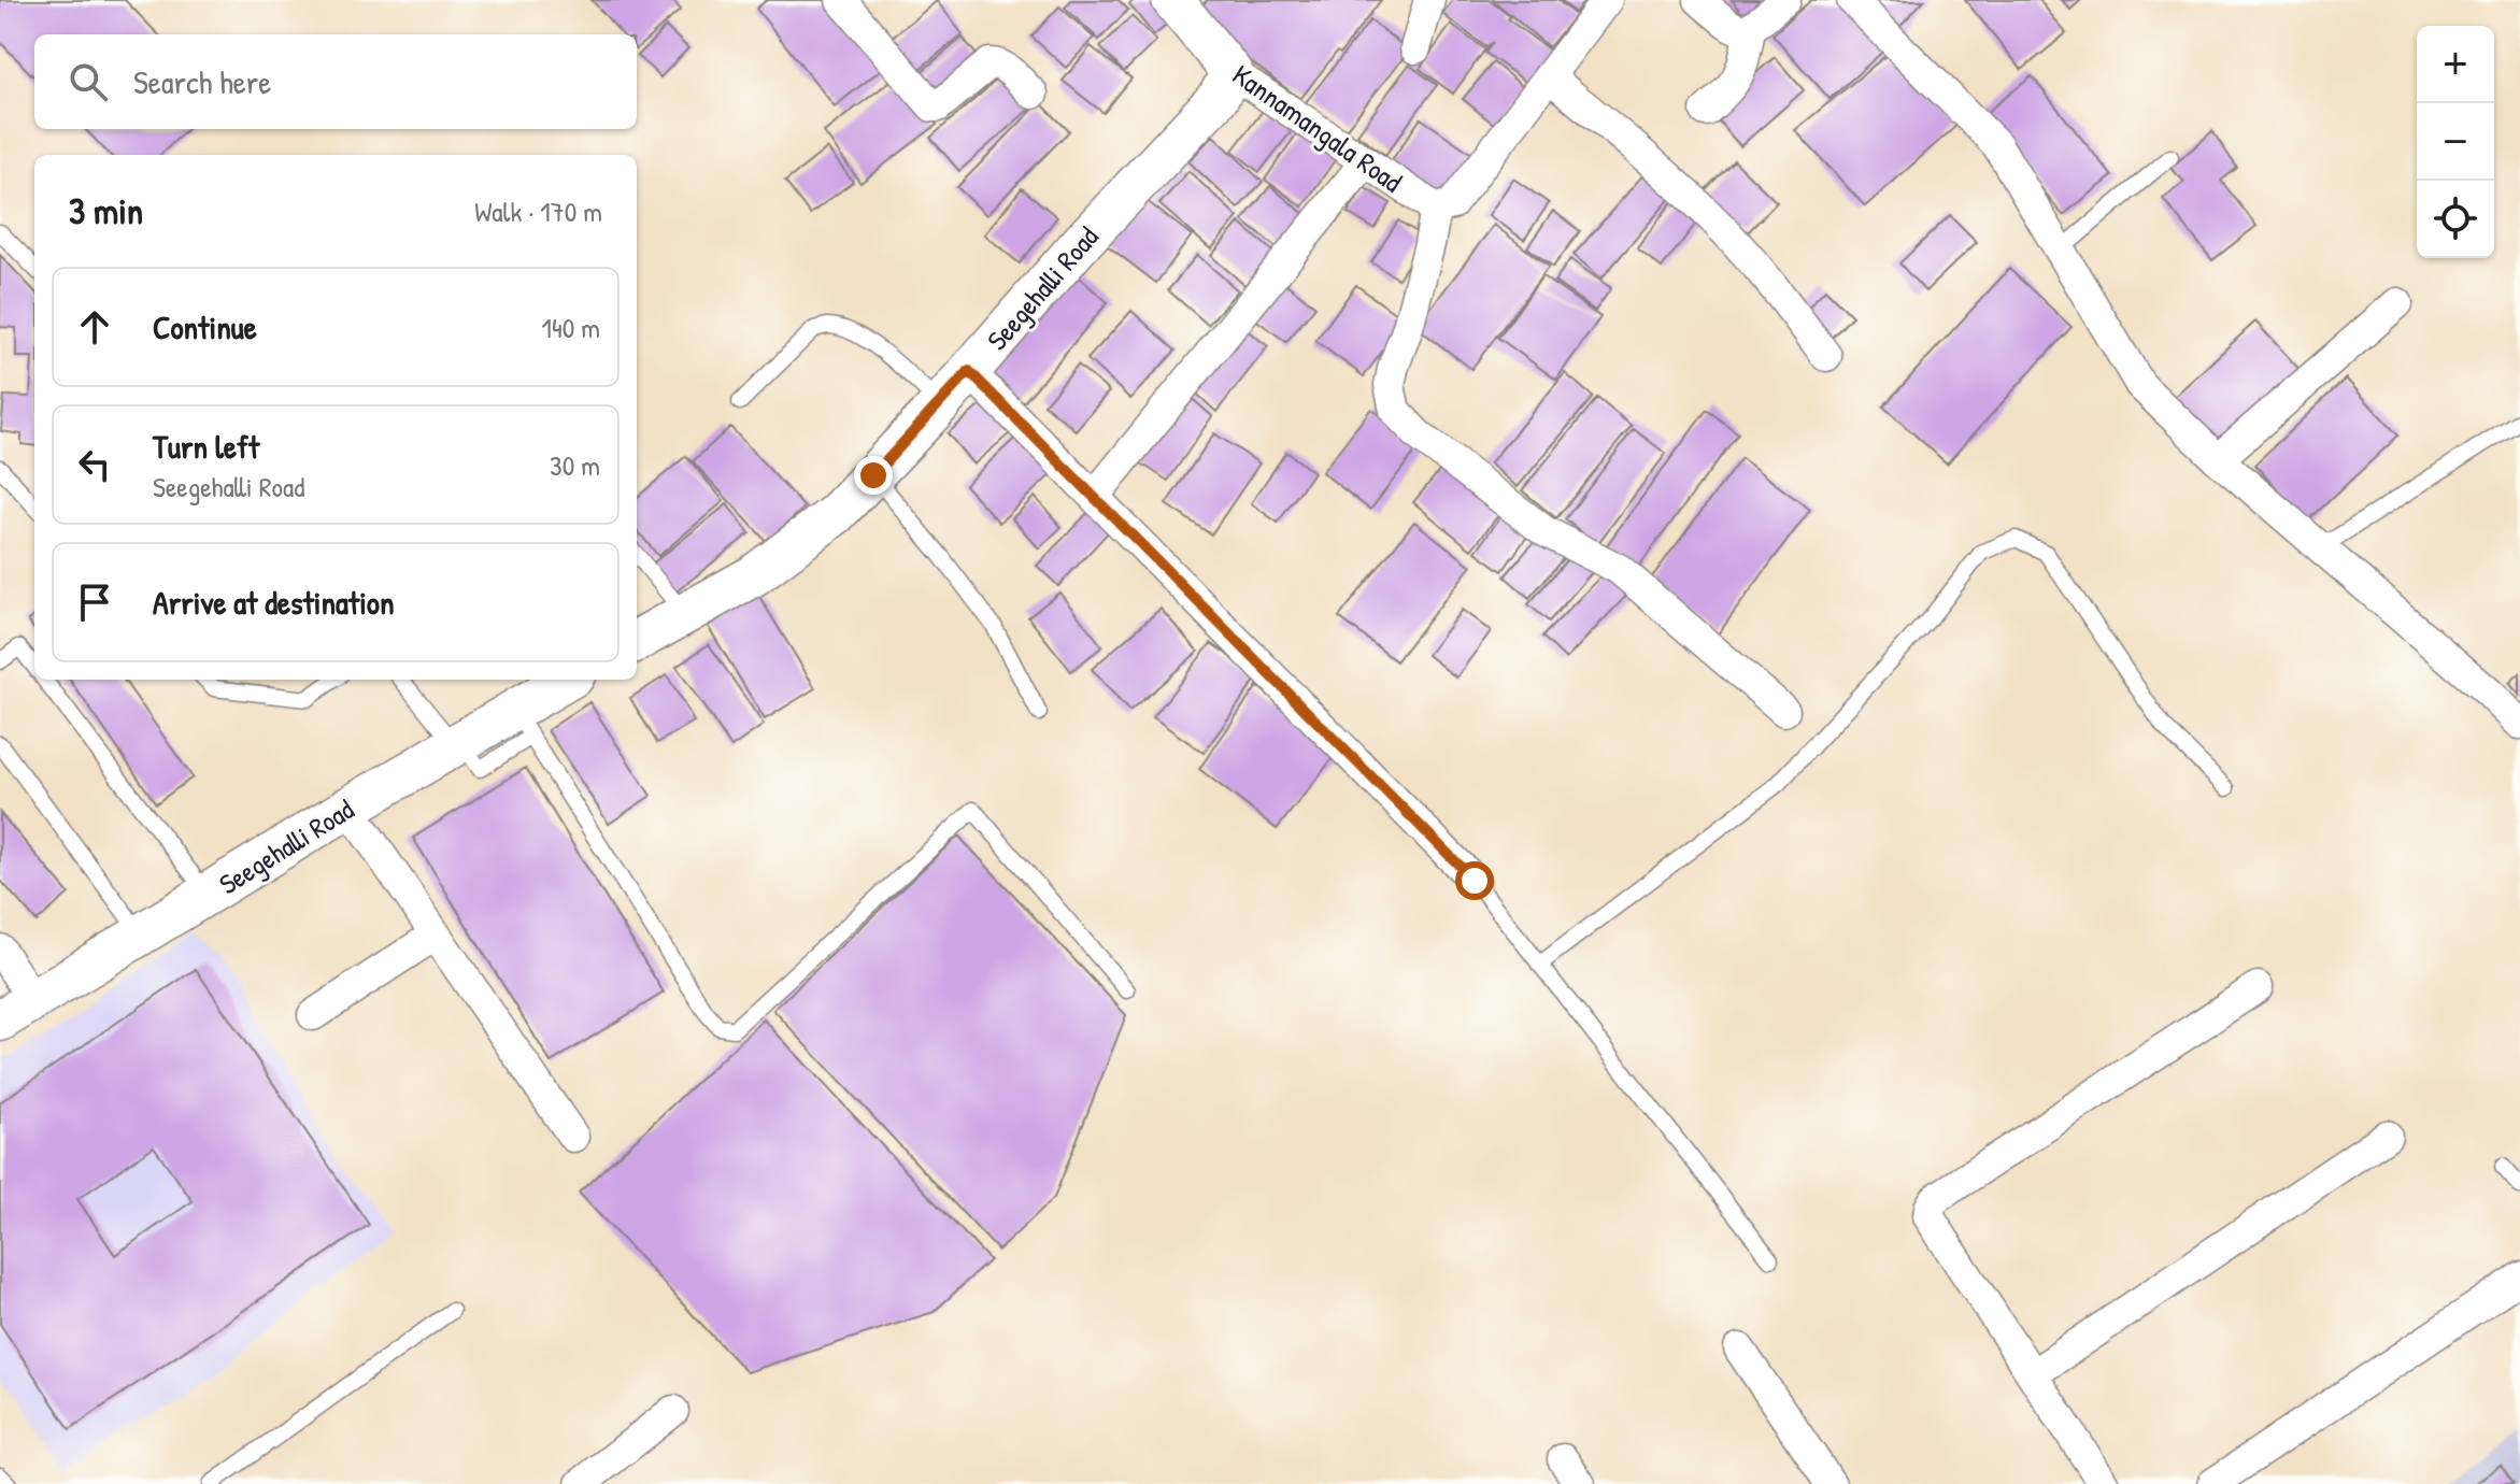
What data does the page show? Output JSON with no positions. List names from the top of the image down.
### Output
{
  "streets": {
    "main road": ["Kannamangala Road", "Seegehalli Road"]
  },
  "crossings": [
    ["Kannamangala Road", "Seegehalli Road"]
  ],
  "page": {
    "map_buttons": ["+", "−"],
    "search": "Search here",
    "heading": ["3 min", "Walk · 170 m"],
    "list": [
      ["Continue", "140 m"],
      ["Turn left", "Seegehalli Road", "30 m"],
      "Arrive at destination"
    ]
  }
}
